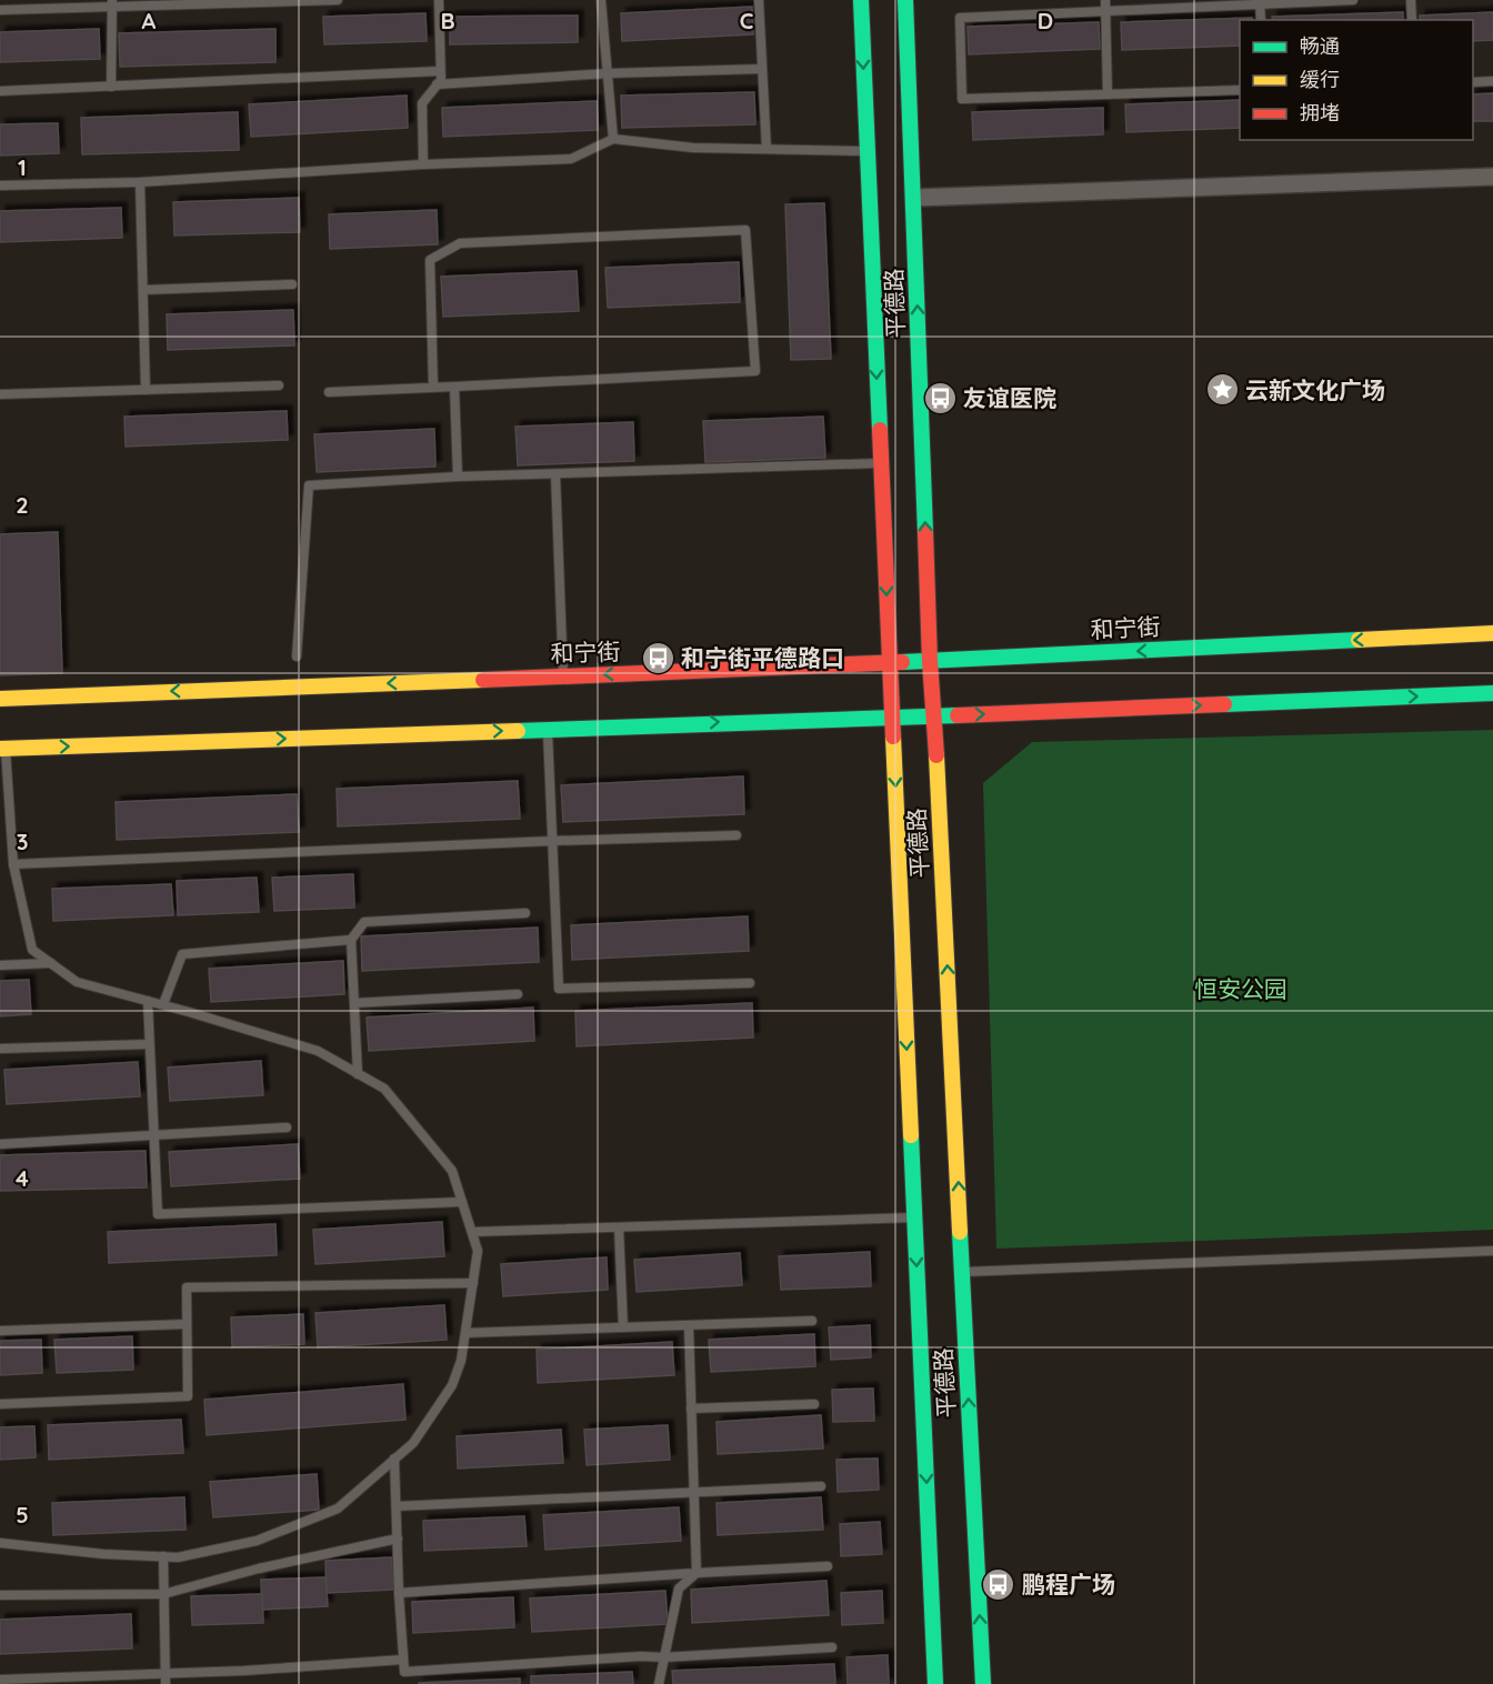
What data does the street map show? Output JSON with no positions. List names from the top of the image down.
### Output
{
  "streets": {
    "main road": ["平德路", "和宁街"]
  },
  "crossings": [
    ["平德路", "和宁街"]
  ],
  "parks": ["恒安公园"],
  "places": {
    "place": ["云新文化广场"],
    "bus stop": ["友谊医院", "和宁街平德路口", "鹏程广场"]
  },
  "legend": ["畅通", "缓行", "拥堵"],
  "grid": {
    "columns": [
      "A",
      "B",
      "C",
      "D"
    ],
    "rows": [
      "1",
      "2",
      "3",
      "4",
      "5"
    ]
  }
}
